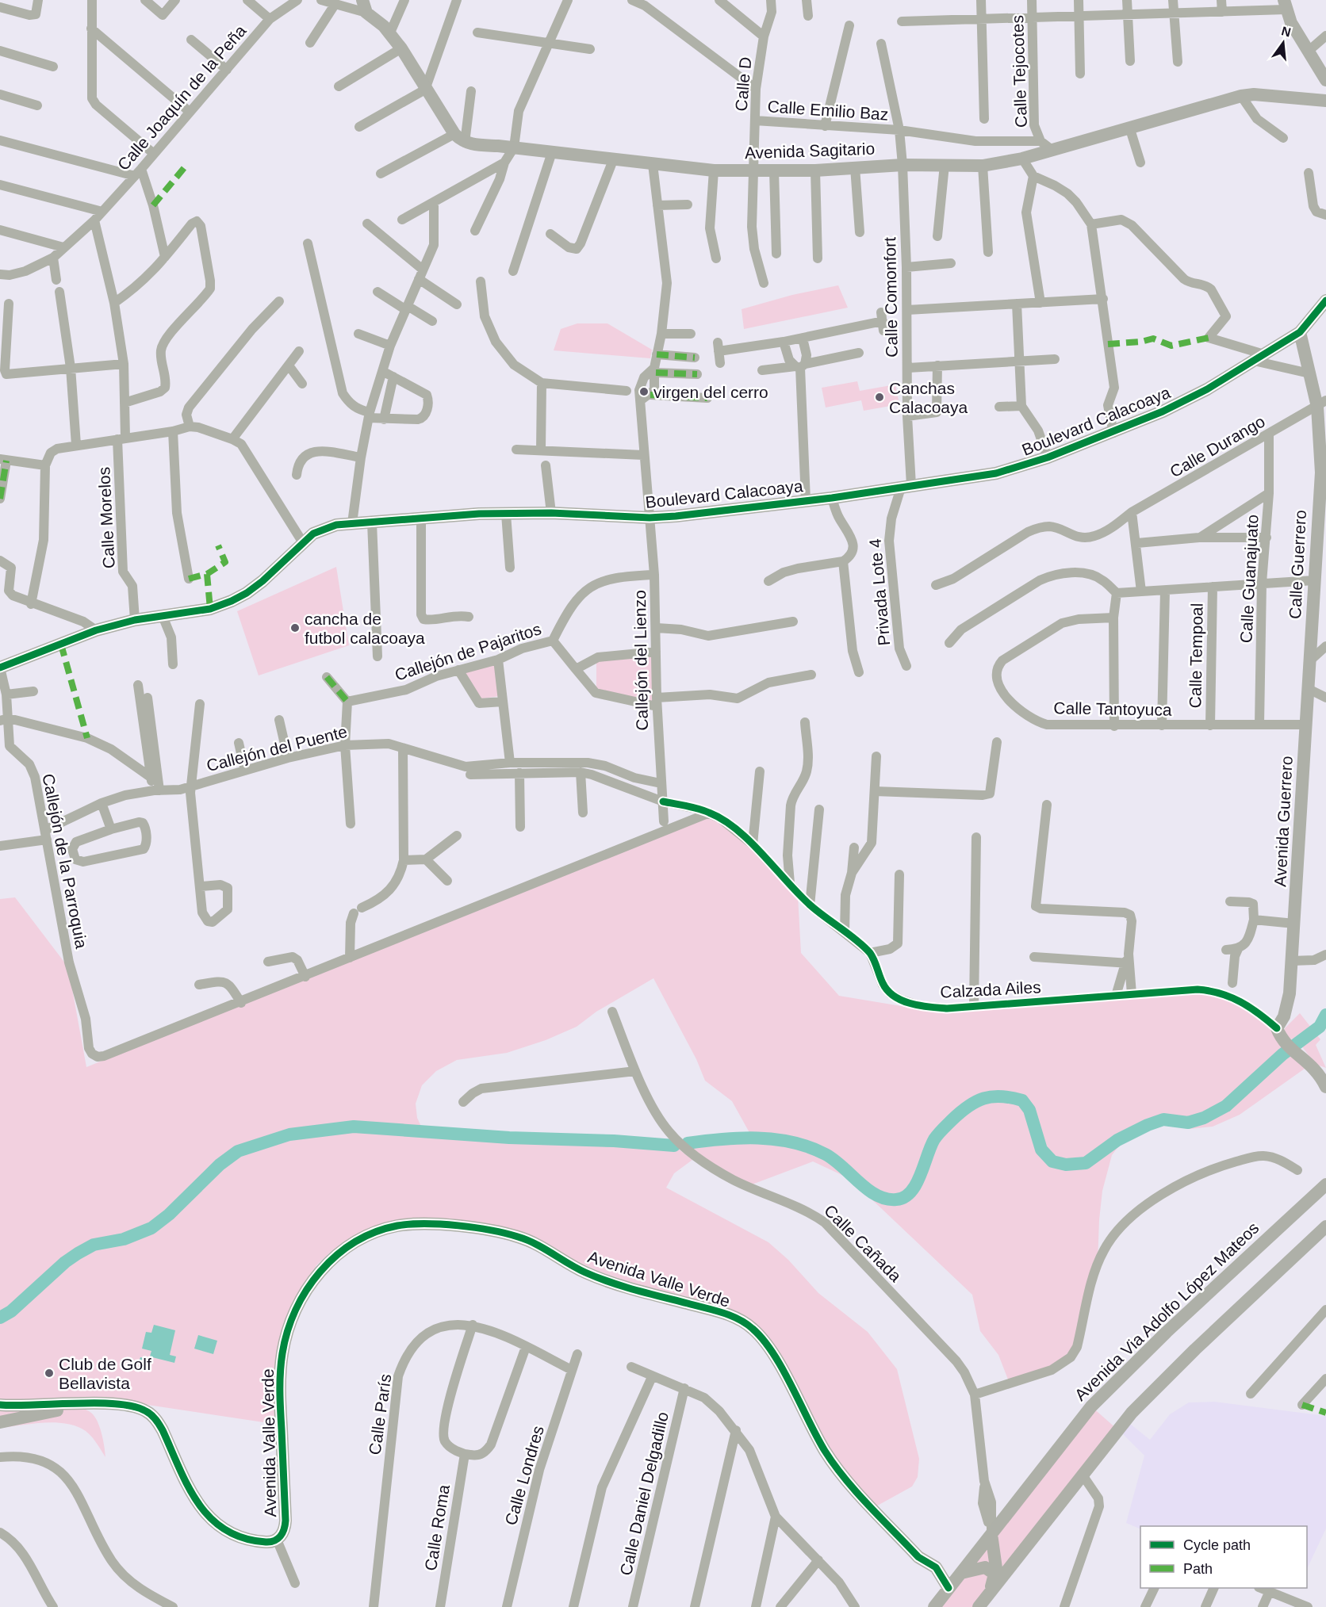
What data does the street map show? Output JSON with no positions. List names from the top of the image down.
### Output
{
  "streets": {
    "street": [
      "Calle Tejocotes",
      "Calle D",
      "Calle Joaquín de la Peña",
      "Calle Emilio Baz",
      "Avenida Sagitario",
      "Calle Comonfort",
      "Boulevard Calacoaya",
      "Calle Durango",
      "Calle Morelos",
      "Calle Guerrero",
      "Calle Guanajuato",
      "Privada Lote 4",
      "Callejón de Pajaritos",
      "Calle Tempoal",
      "Callejón del Lienzo",
      "Calle Tantoyuca",
      "Callejón del Puente",
      "Avenida Guerrero",
      "Callejón de la Parroquia",
      "Calzada Ailes",
      "Calle Cañada",
      "Avenida Valle Verde",
      "Avenida Via Adolfo López Mateos",
      "Calle París",
      "Calle Londres",
      "Calle Daniel Delgadillo",
      "Calle Roma"
    ]
  },
  "crossings": [
    ["Calle Tejocotes", "Calle Emilio Baz"],
    ["Calle Tejocotes", "Avenida Sagitario"],
    ["Calle D", "Calle Emilio Baz"],
    ["Calle D", "Avenida Sagitario"],
    ["Calle Joaquín de la Peña", "Calle Morelos"],
    ["Calle Emilio Baz", "Avenida Sagitario"],
    ["Calle Emilio Baz", "Calle Comonfort"],
    ["Avenida Sagitario", "Calle Comonfort"],
    ["Calle Comonfort", "Boulevard Calacoaya"],
    ["Calle Comonfort", "Privada Lote 4"],
    ["Boulevard Calacoaya", "Calle Morelos"],
    ["Boulevard Calacoaya", "Calle Guerrero"],
    ["Boulevard Calacoaya", "Privada Lote 4"],
    ["Boulevard Calacoaya", "Callejón del Lienzo"],
    ["Boulevard Calacoaya", "Callejón de la Parroquia"],
    ["Calle Durango", "Calle Guerrero"],
    ["Calle Durango", "Calle Guanajuato"],
    ["Calle Guerrero", "Calle Tantoyuca"],
    ["Calle Guerrero", "Avenida Guerrero"],
    ["Calle Guanajuato", "Calle Tantoyuca"],
    ["Callejón de Pajaritos", "Callejón del Lienzo"],
    ["Calle Tempoal", "Calle Tantoyuca"],
    ["Callejón del Lienzo", "Callejón del Puente"],
    ["Callejón del Lienzo", "Calzada Ailes"],
    ["Calle Tantoyuca", "Avenida Guerrero"],
    ["Callejón del Puente", "Callejón de la Parroquia"],
    ["Avenida Guerrero", "Calzada Ailes"],
    ["Calle Cañada", "Avenida Via Adolfo López Mateos"],
    ["Avenida Valle Verde", "Avenida Via Adolfo López Mateos"],
    ["Calle París", "Calle Londres"]
  ],
  "places": [
    "virgen del cerro",
    "Canchas Calacoaya",
    "cancha de futbol calacoaya",
    "Club de Golf Bellavista"
  ],
  "legend": ["Cycle path", "Path"],
  "north": "top"
}
